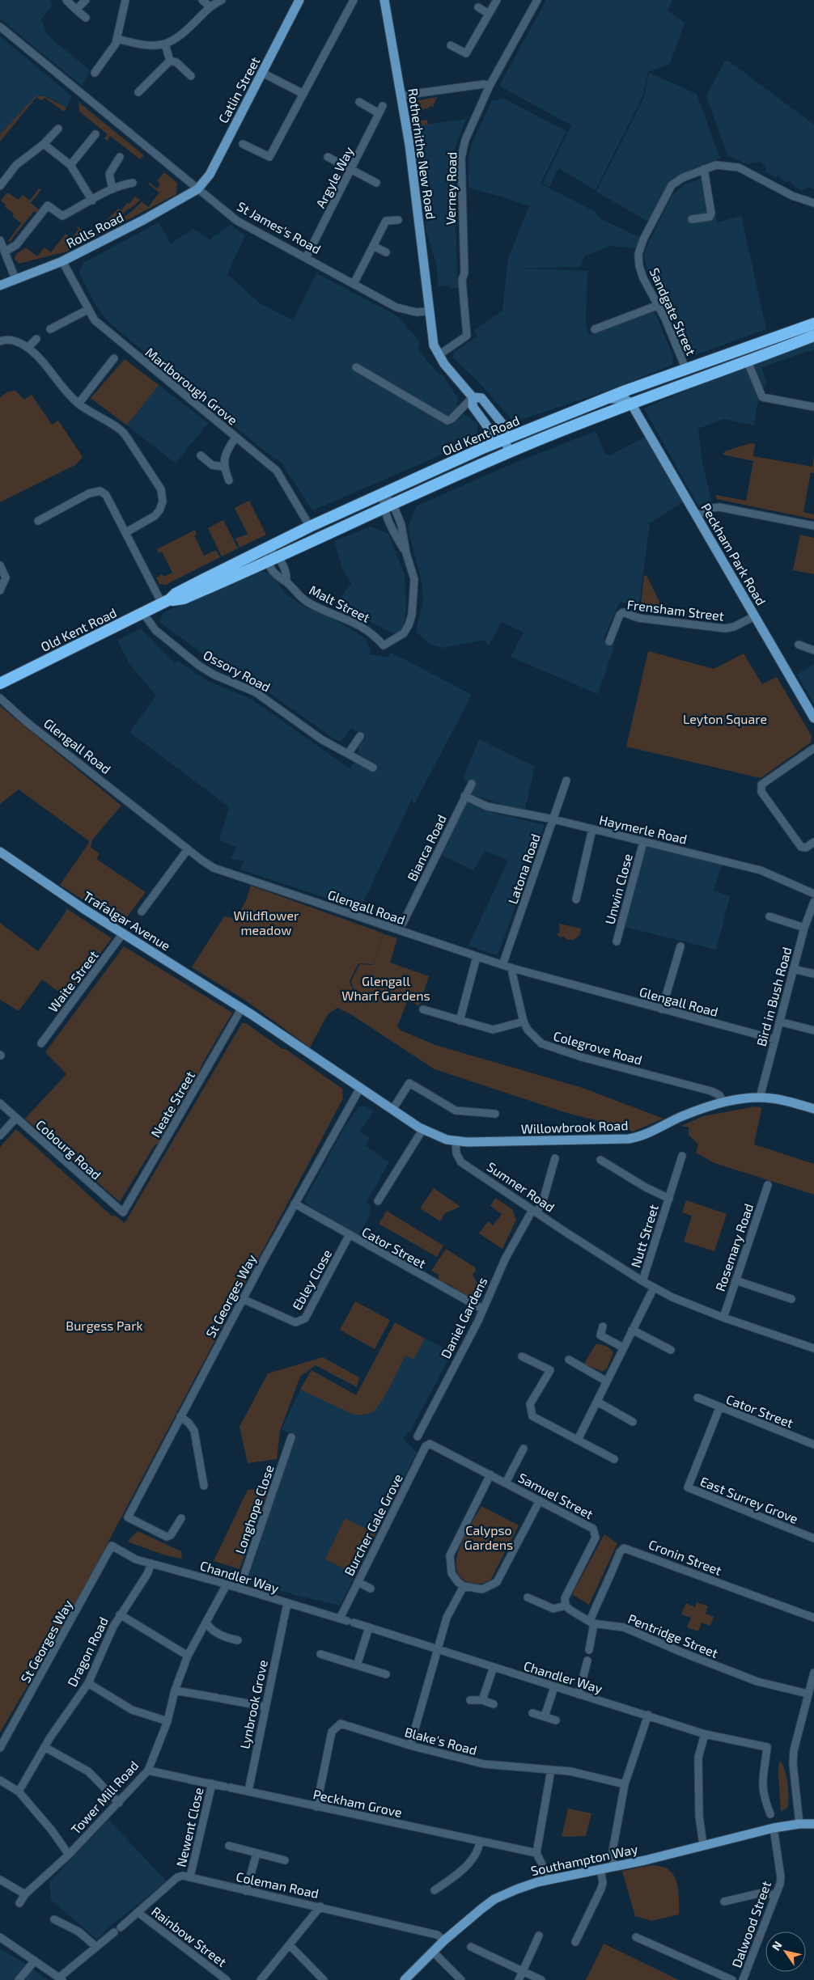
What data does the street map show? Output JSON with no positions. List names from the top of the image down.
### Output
{
  "streets": {
    "highway": ["Old Kent Road"],
    "main road": [
      "Catlin Street",
      "Rotherhithe New Road",
      "Rolls Road",
      "Peckham Park Road",
      "Trafalgar Avenue",
      "Willowbrook Road",
      "Southampton Way"
    ],
    "street": [
      "Argyle Way",
      "Verney Road",
      "St James's Road",
      "Sandgate Street",
      "Marlborough Grove",
      "Malt Street",
      "Frensham Street",
      "Ossory Road",
      "Glengall Road",
      "Haymerle Road",
      "Bianca Road",
      "Latona Road",
      "Unwin Close",
      "Waite Street",
      "Bird in Bush Road",
      "Colegrove Road",
      "Neate Street",
      "Cobourg Road",
      "Sumner Road",
      "Nutt Street",
      "Cator Street",
      "Rosemary Road",
      "Ebley Close",
      "St Georges Way",
      "Daniel Gardens",
      "Samuel Street",
      "East Surrey Grove",
      "Longhope Close",
      "Burcher Gale Grove",
      "Cronin Street",
      "Chandler Way",
      "Pentridge Street",
      "Dragon Road",
      "Lynbrook Grove",
      "Blake's Road",
      "Tower Mill Road",
      "Peckham Grove",
      "Newent Close",
      "Coleman Road",
      "Dalwood Street",
      "Rainbow Street"
    ]
  },
  "crossings": [
    ["Catlin Street", "St James's Road"],
    ["Catlin Street", "Rolls Road"],
    ["Rotherhithe New Road", "St James's Road"],
    ["Argyle Way", "St James's Road"],
    ["St James's Road", "Rolls Road"],
    ["Rolls Road", "Marlborough Grove"],
    ["Sandgate Street", "Old Kent Road"],
    ["Marlborough Grove", "Old Kent Road"],
    ["Old Kent Road", "Peckham Park Road"],
    ["Old Kent Road", "Malt Street"],
    ["Old Kent Road", "Ossory Road"],
    ["Peckham Park Road", "Frensham Street"],
    ["Glengall Road", "Latona Road"],
    ["Glengall Road", "Bird in Bush Road"],
    ["Glengall Road", "Colegrove Road"],
    ["Haymerle Road", "Bianca Road"],
    ["Haymerle Road", "Latona Road"],
    ["Haymerle Road", "Unwin Close"],
    ["Trafalgar Avenue", "Waite Street"],
    ["Trafalgar Avenue", "Neate Street"],
    ["Bird in Bush Road", "Willowbrook Road"],
    ["Colegrove Road", "Willowbrook Road"],
    ["Neate Street", "Cobourg Road"],
    ["Willowbrook Road", "Sumner Road"],
    ["Sumner Road", "Nutt Street"],
    ["Sumner Road", "Rosemary Road"],
    ["Sumner Road", "Daniel Gardens"],
    ["Cator Street", "Ebley Close"],
    ["Cator Street", "St Georges Way"],
    ["Cator Street", "Daniel Gardens"],
    ["Cator Street", "East Surrey Grove"],
    ["Ebley Close", "St Georges Way"],
    ["St Georges Way", "Chandler Way"],
    ["Samuel Street", "Burcher Gale Grove"],
    ["Samuel Street", "Pentridge Street"],
    ["Longhope Close", "Chandler Way"],
    ["Burcher Gale Grove", "Chandler Way"],
    ["Cronin Street", "Pentridge Street"],
    ["Chandler Way", "Dragon Road"],
    ["Chandler Way", "Lynbrook Grove"],
    ["Chandler Way", "Tower Mill Road"],
    ["Lynbrook Grove", "Peckham Grove"],
    ["Blake's Road", "Peckham Grove"],
    ["Tower Mill Road", "Newent Close"],
    ["Peckham Grove", "Newent Close"],
    ["Newent Close", "Coleman Road"],
    ["Southampton Way", "Coleman Road"],
    ["Southampton Way", "Dalwood Street"]
  ],
  "parks": [
    "Leyton Square",
    "Wildflower meadow",
    "Glengall Wharf Gardens",
    "Burgess Park",
    "Calypso Gardens"
  ],
  "north": "top left"
}
